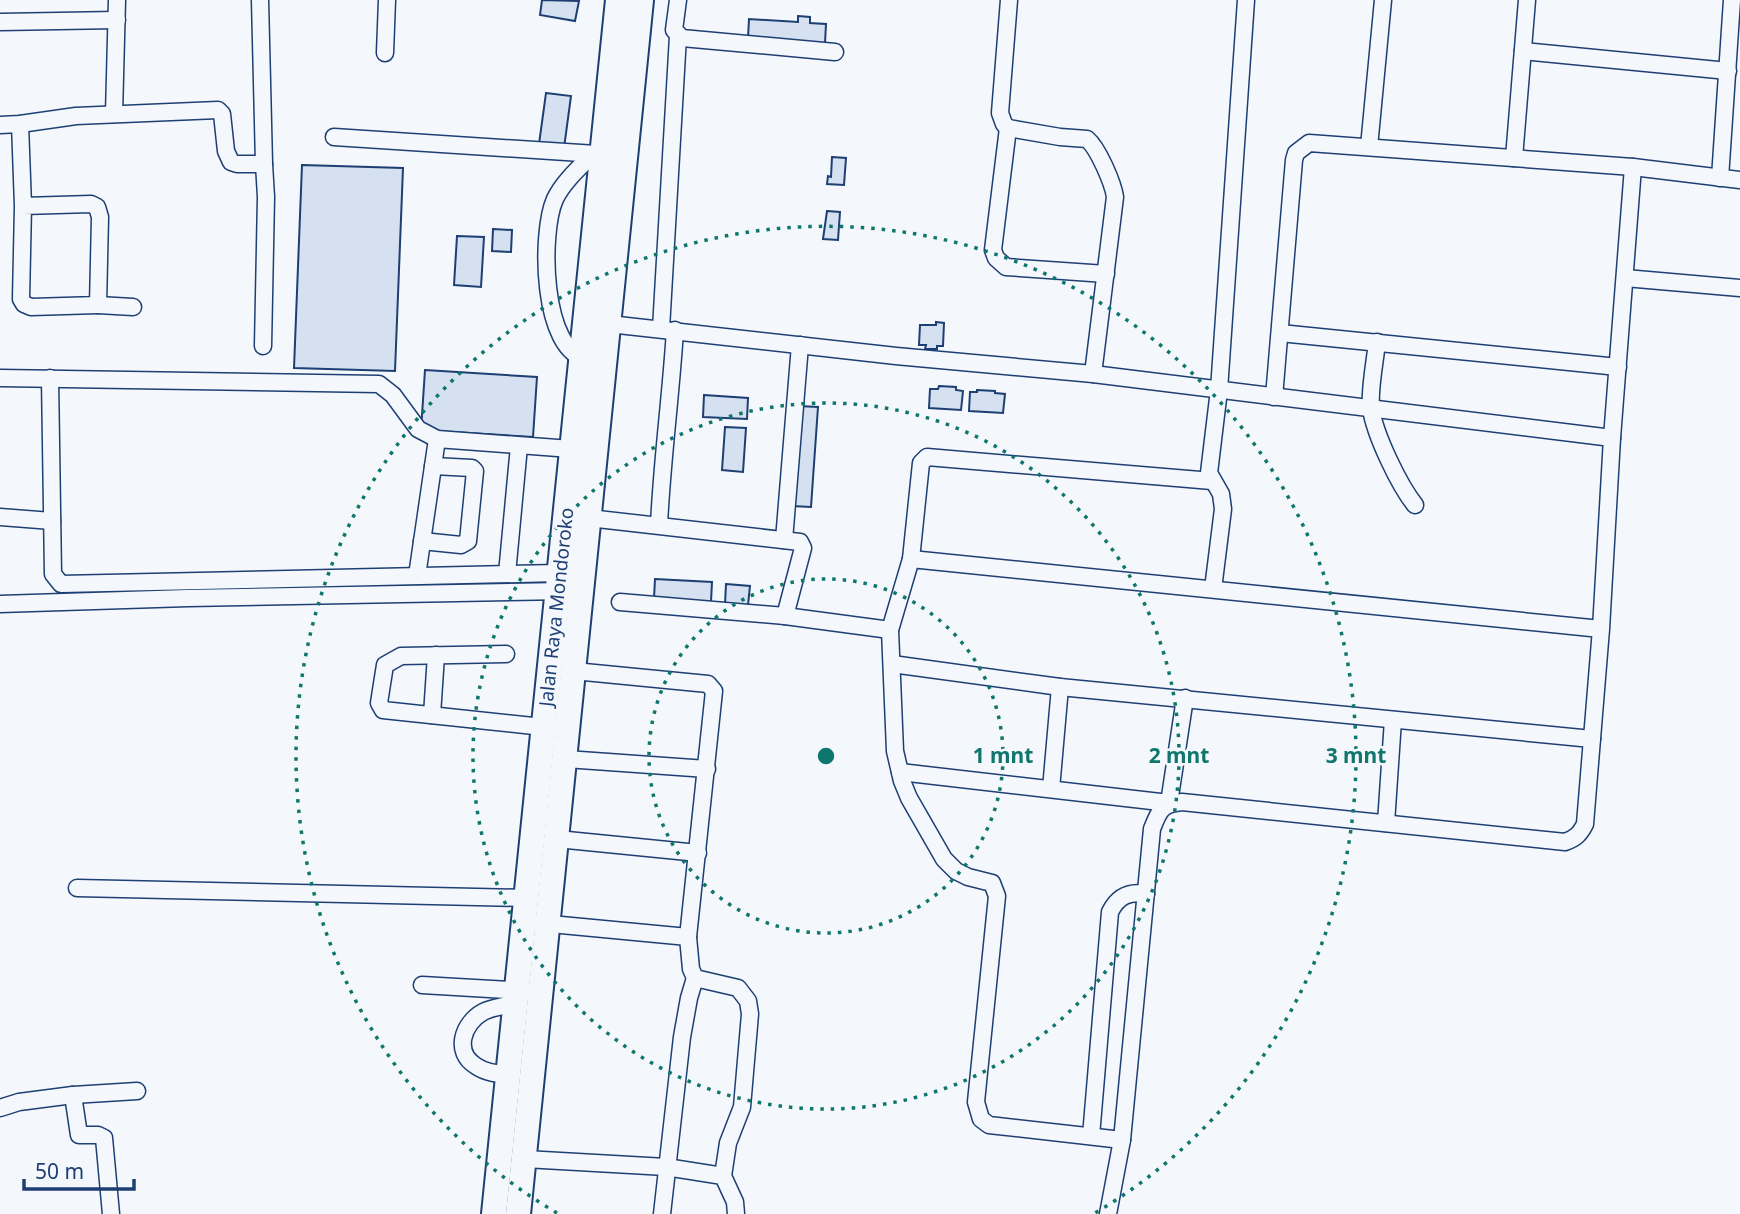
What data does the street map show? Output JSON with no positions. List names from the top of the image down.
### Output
{
  "streets": {
    "highway": ["Jalan Raya Mondoroko"]
  },
  "scale_bar": "50 m",
  "rings": ["1 mnt", "2 mnt", "3 mnt"]
}
